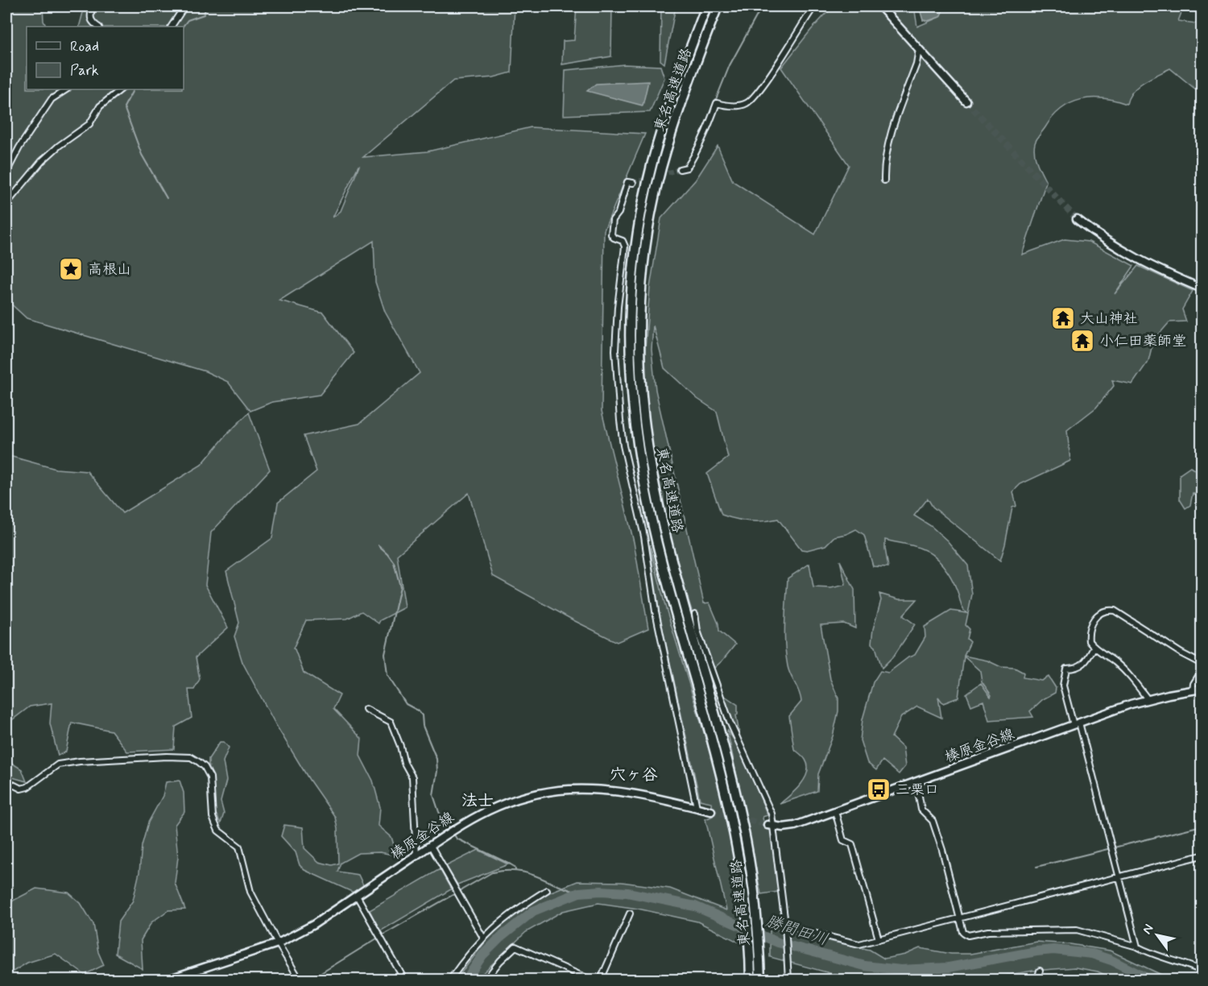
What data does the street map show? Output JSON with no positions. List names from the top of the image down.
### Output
{
  "streets": {
    "highway": ["東名高速道路"],
    "main road": ["榛原金谷線"]
  },
  "districts": ["穴ヶ谷", "法士"],
  "water": ["勝間田川"],
  "places": {
    "place": ["高根山"],
    "temple": ["大山神社", "小仁田薬師堂"],
    "bus stop": ["三栗口"]
  },
  "legend": ["Road", "Park"],
  "north": "top left"
}
